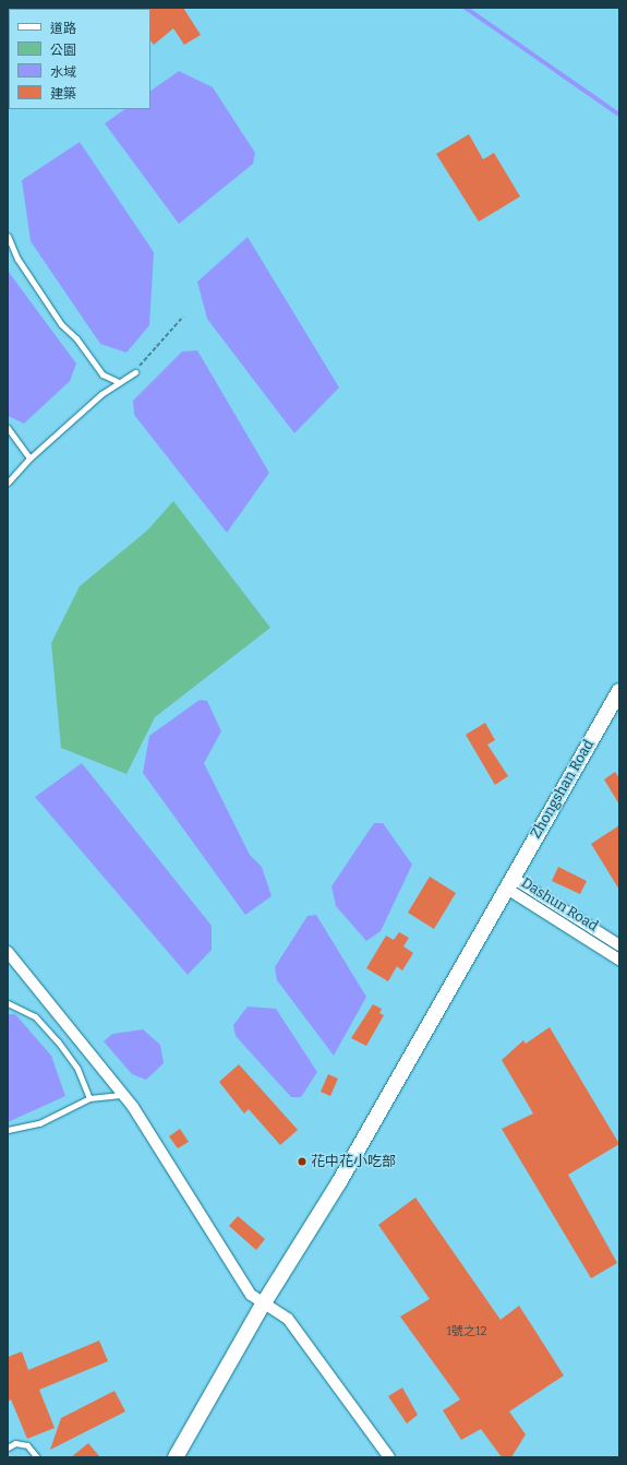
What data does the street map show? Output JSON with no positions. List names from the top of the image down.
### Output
{
  "streets": {
    "main road": ["Zhongshan Road"],
    "street": ["Dashun Road"]
  },
  "crossings": [
    ["Zhongshan Road", "Dashun Road"]
  ],
  "places": ["花中花小吃部"],
  "house_numbers": ["1號之12"],
  "legend": [
    "道路",
    "公園",
    "水域",
    "建築"
  ]
}
